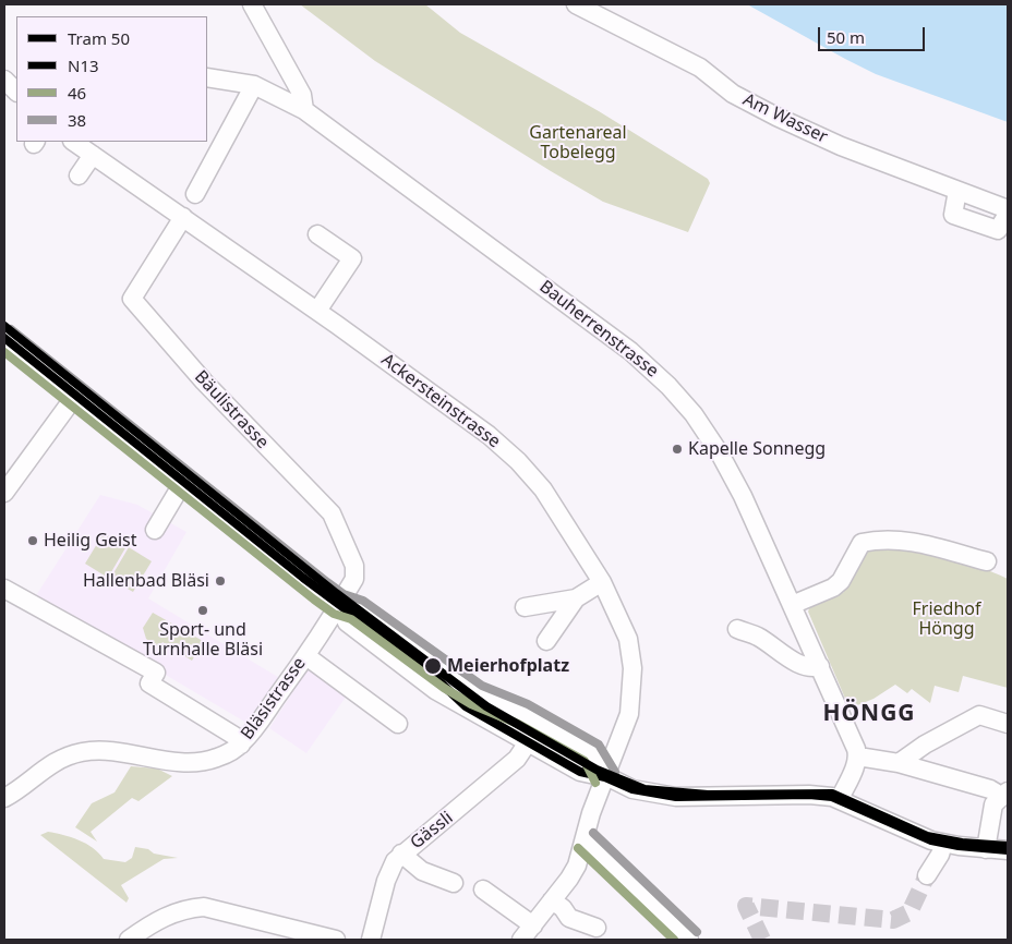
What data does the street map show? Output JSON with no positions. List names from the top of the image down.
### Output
{
  "streets": {
    "street": [
      "Am Wasser",
      "Bauherrenstrasse",
      "Ackersteinstrasse",
      "Bäulistrasse",
      "Bläsistrasse",
      "Gässli"
    ]
  },
  "crossings": [
    ["Ackersteinstrasse", "Bäulistrasse"],
    ["Bäulistrasse", "Bläsistrasse"]
  ],
  "districts": ["HÖNGG"],
  "parks": ["Gartenareal Tobelegg", "Friedhof Höngg"],
  "places": [
    "Kapelle Sonnegg",
    "Heilig Geist",
    "Hallenbad Bläsi",
    "Sport- und Turnhalle Bläsi",
    "Meierhofplatz"
  ],
  "lines": [
    "tram line 50",
    "transit line 38",
    "transit line N13",
    "transit line 46"
  ],
  "legend": [
    "Tram 50",
    "N13",
    "46",
    "38"
  ],
  "scale_bar": "50 m"
}
